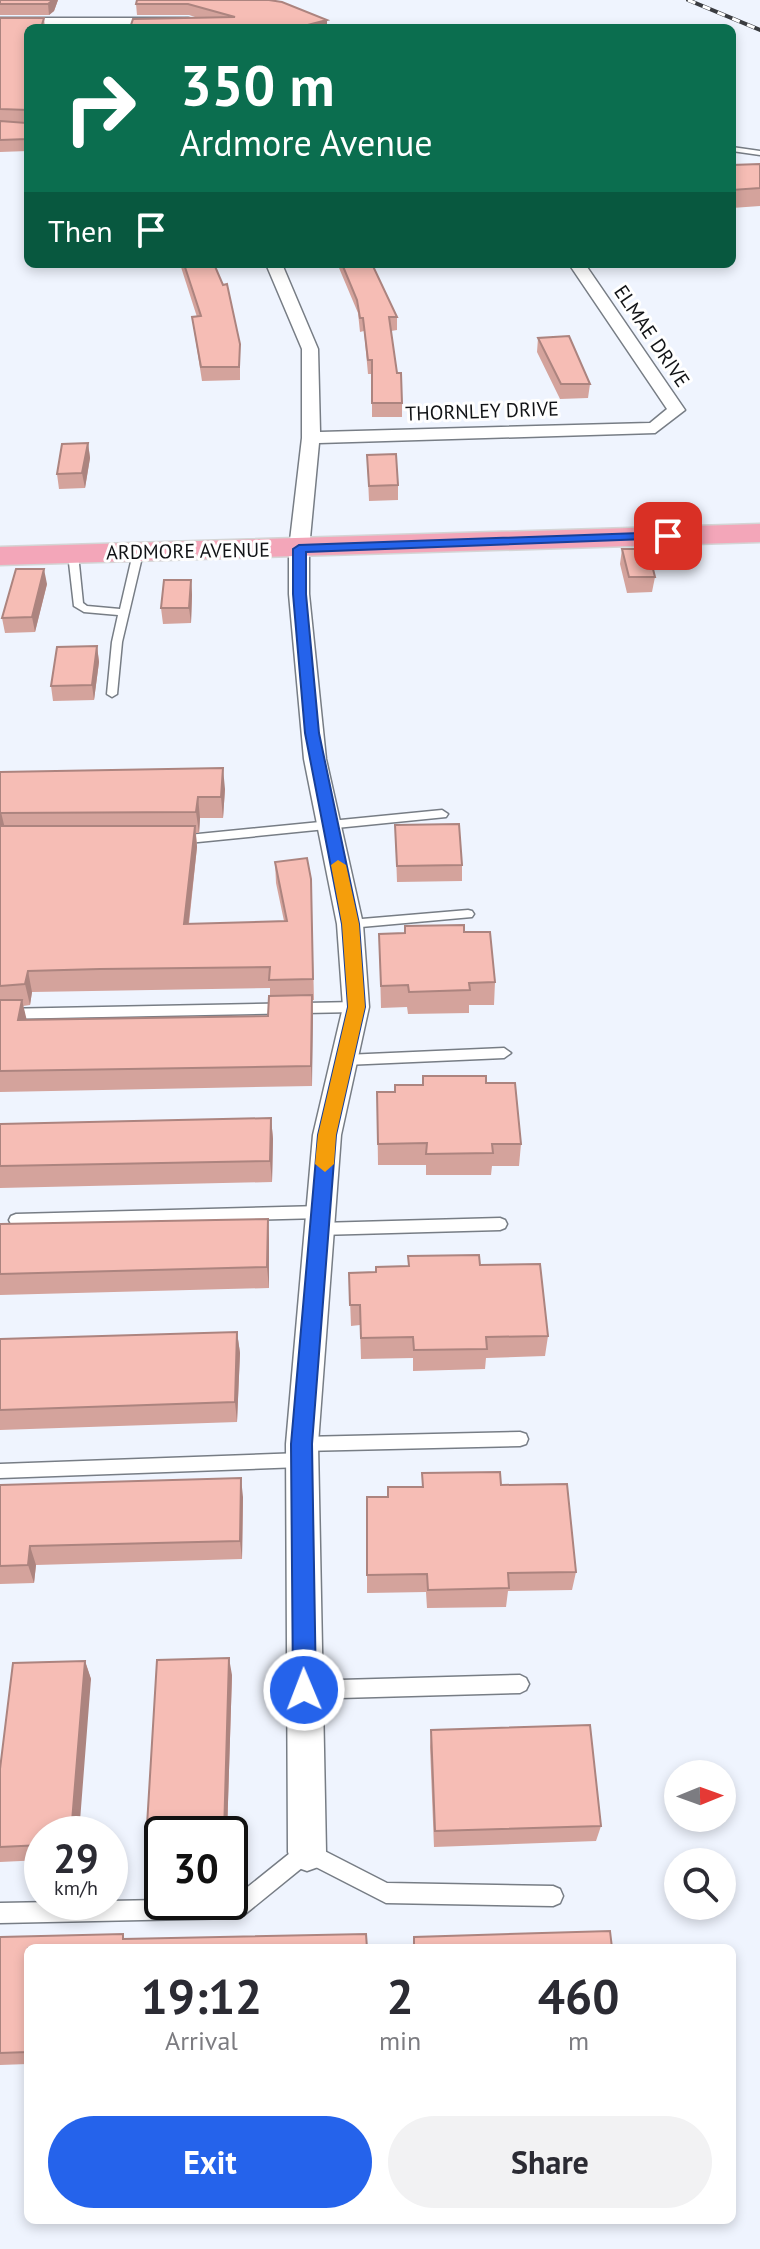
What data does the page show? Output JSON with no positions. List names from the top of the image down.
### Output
{
  "streets": {
    "main road": ["ARDMORE AVENUE"],
    "street": ["ELMAE DRIVE", "THORNLEY DRIVE"]
  },
  "crossings": [
    ["ELMAE DRIVE", "THORNLEY DRIVE"]
  ],
  "north": "right",
  "page": {
    "turn": ["350 m", "Ardmore Avenue"],
    "then": "Then",
    "speed": "29 km/h",
    "limit": "30",
    "eta": [
      "19:12",
      "Arrival",
      "2",
      "min",
      "460",
      "m"
    ],
    "buttons": ["Exit", "Share"]
  }
}
